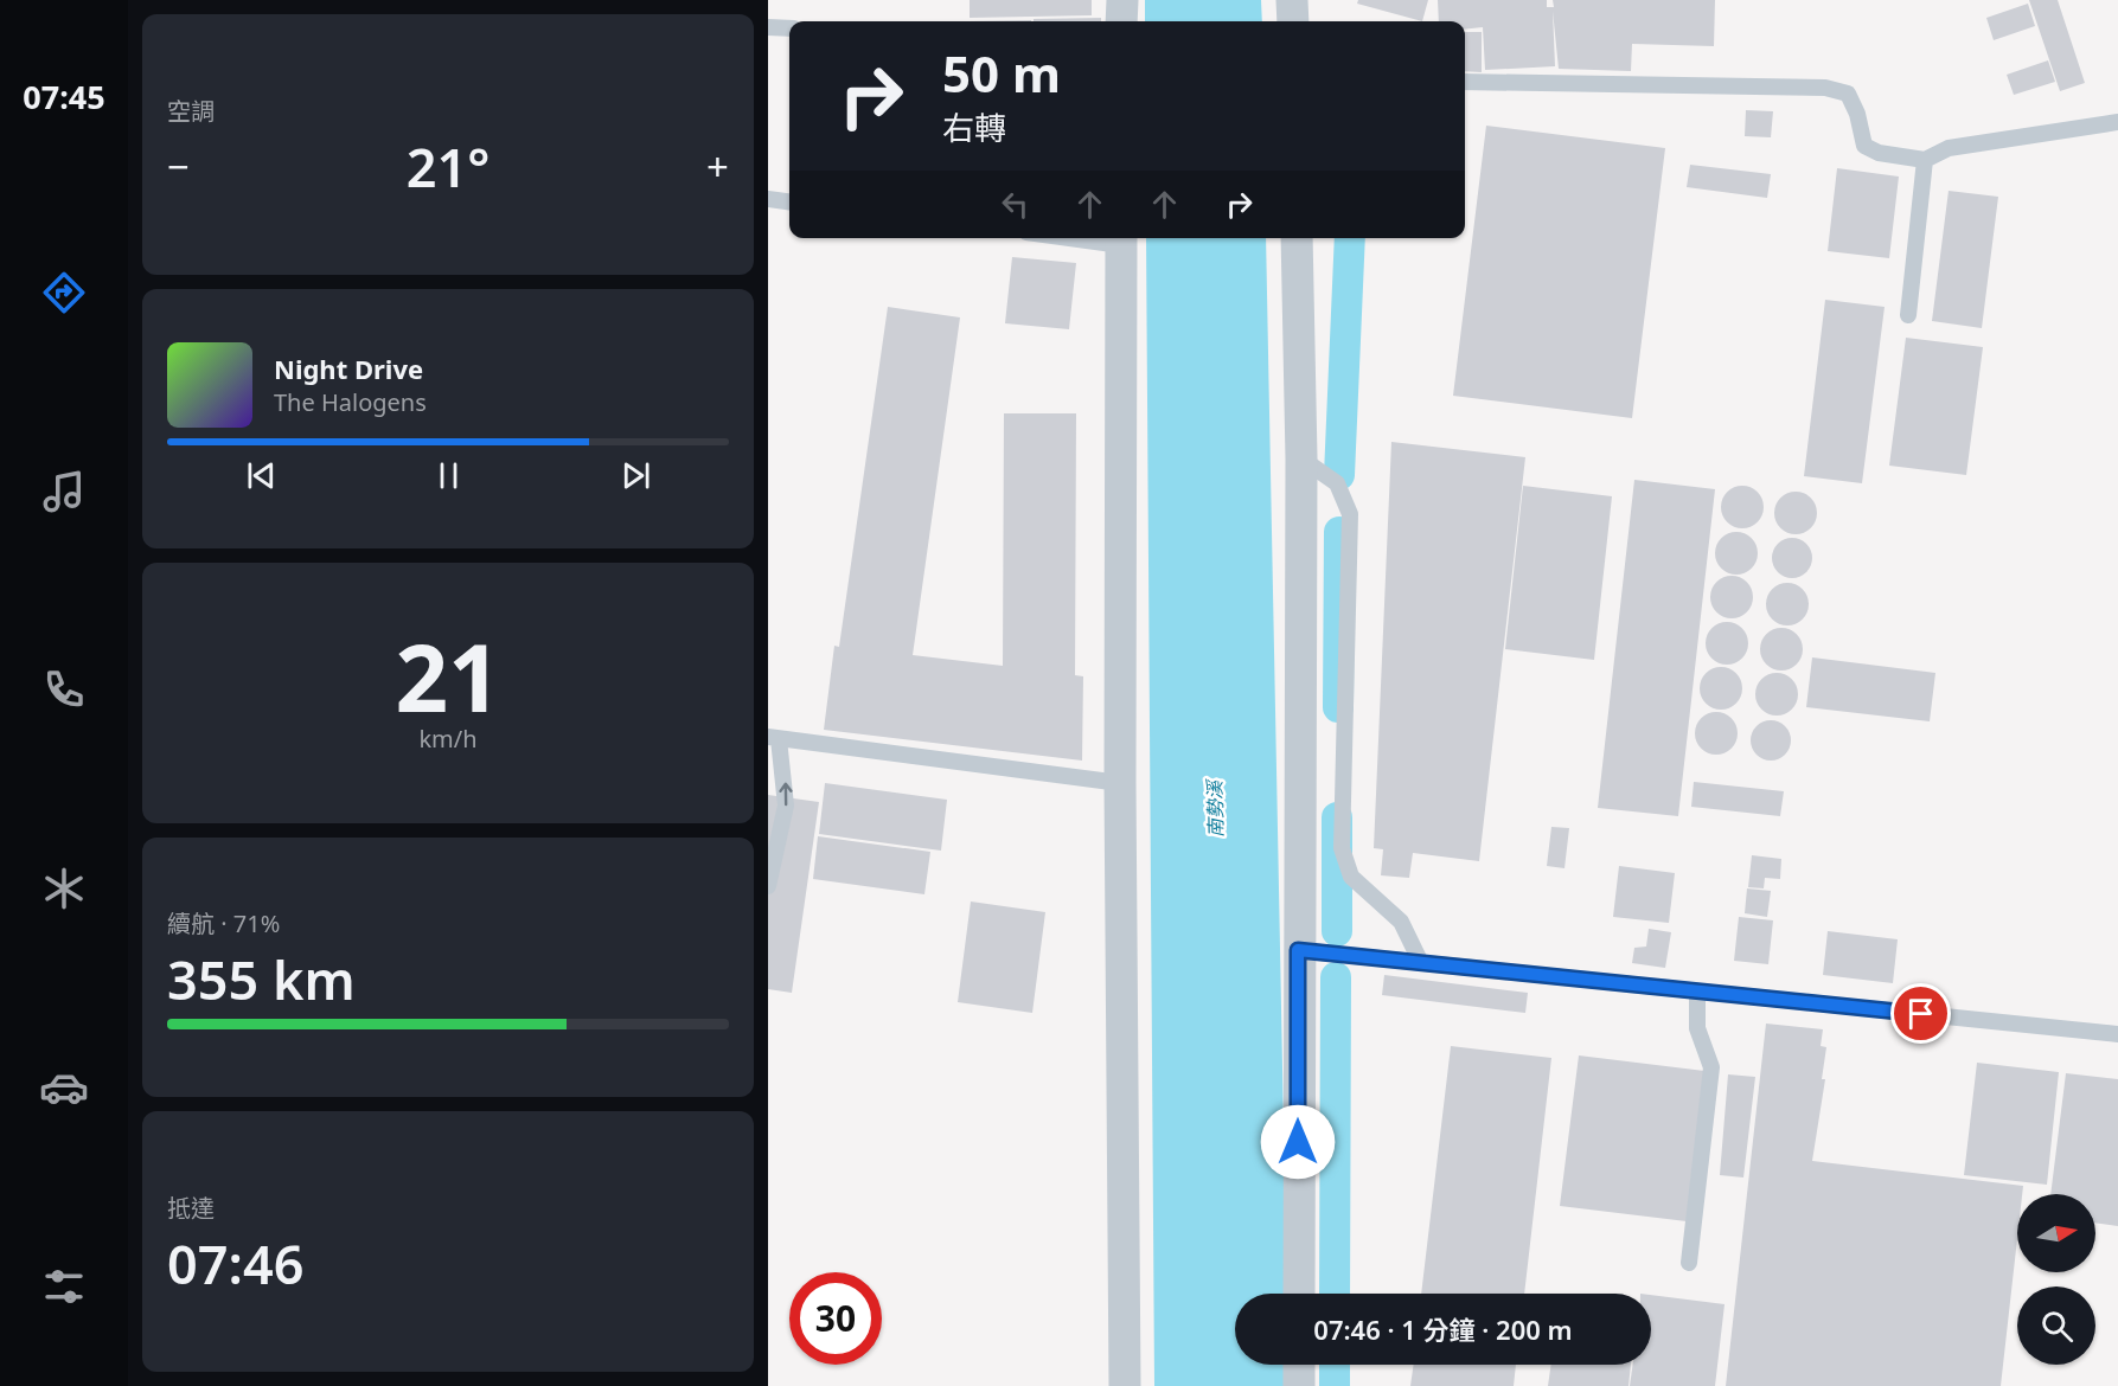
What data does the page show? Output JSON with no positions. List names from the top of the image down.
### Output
{
  "water": ["南勢溪"],
  "north": "right",
  "page": {
    "tabs": "07:45",
    "tile": [
      "空調",
      ["21", "km/h"],
      ["續航 · 71%", "355 km"],
      ["抵達", "07:46"]
    ],
    "turn": ["50 m", "右轉"],
    "heat": ["−", "21°", "+"],
    "song": ["Night Drive", "The Halogens"],
    "limit": "30",
    "trip": "07:46 · 1 分鐘 · 200 m"
  }
}
